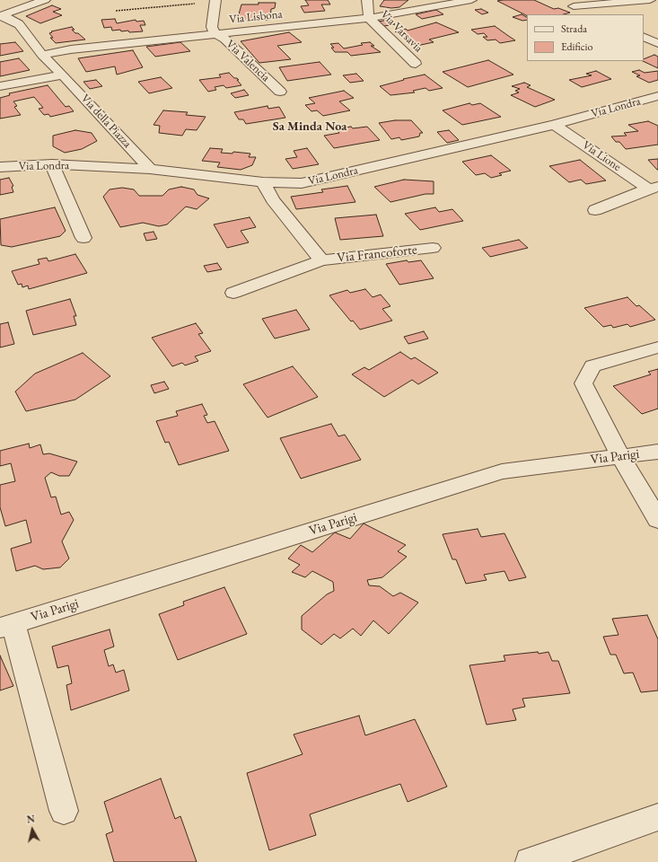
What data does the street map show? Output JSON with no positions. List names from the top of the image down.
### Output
{
  "streets": {
    "street": [
      "Via Lisbona",
      "Via Varsavia",
      "Via Valencia",
      "Via Londra",
      "Via della Piazza",
      "Via Lione",
      "Via Francoforte",
      "Via Parigi"
    ]
  },
  "crossings": [
    ["Via Lisbona", "Via Varsavia"],
    ["Via Lisbona", "Via Valencia"],
    ["Via Lisbona", "Via della Piazza"],
    ["Via Londra", "Via della Piazza"],
    ["Via Londra", "Via Lione"],
    ["Via Londra", "Via Francoforte"]
  ],
  "districts": ["Sa Minda Noa"],
  "legend": ["Strada", "Edificio"],
  "north": "top"
}
